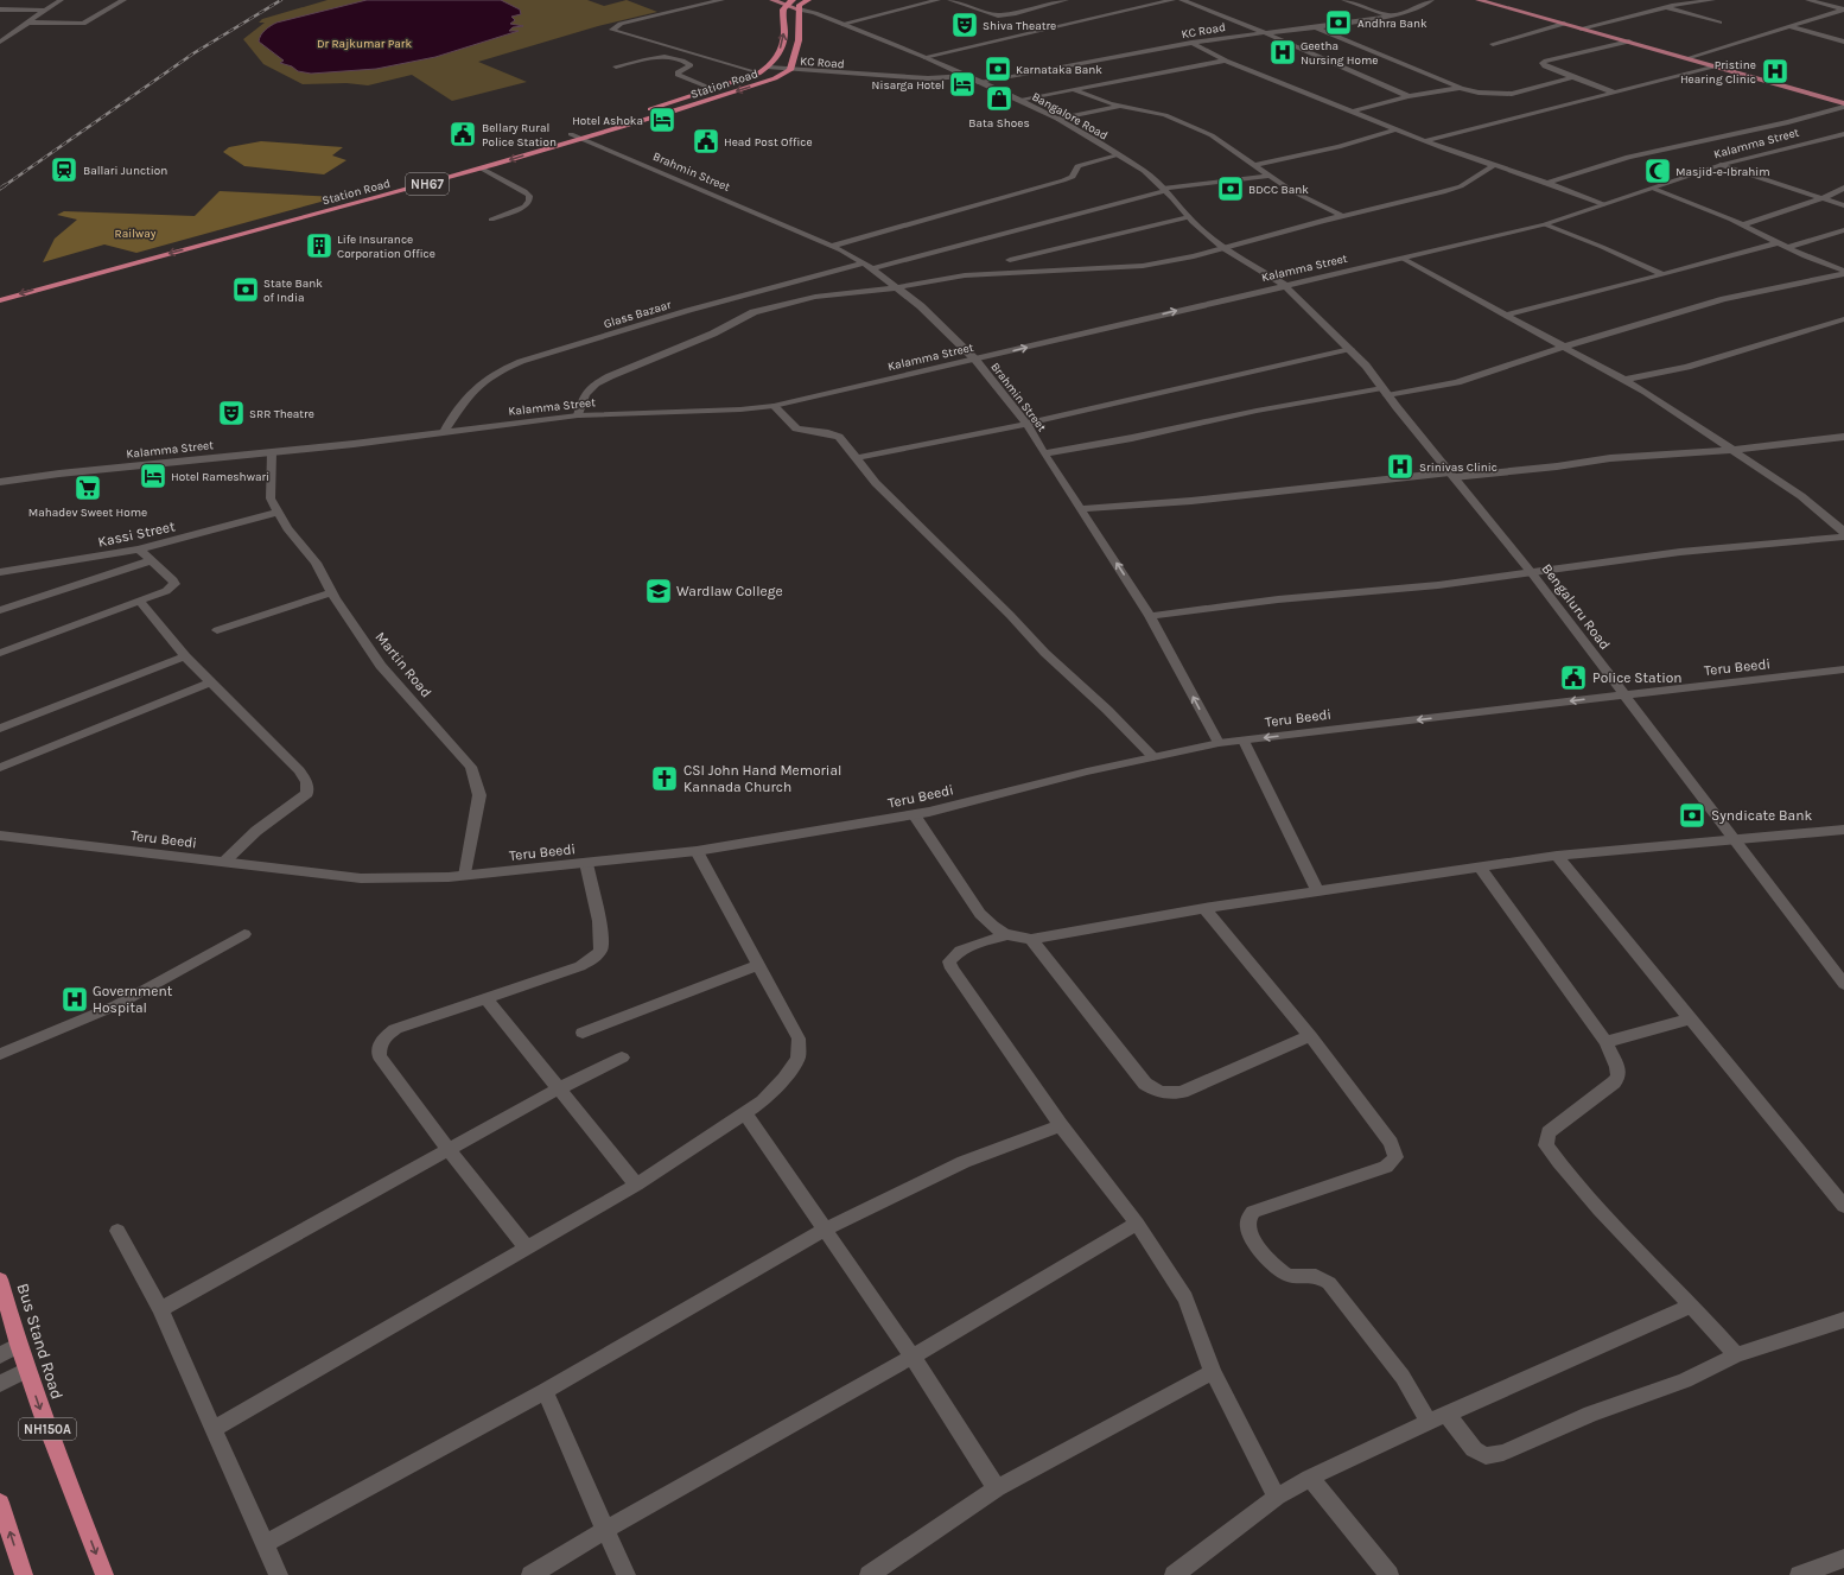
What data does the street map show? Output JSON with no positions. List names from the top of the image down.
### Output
{
  "streets": {
    "highway": [
      "Station Road",
      "NH67",
      "Bus Stand Road",
      "NH150A"
    ],
    "street": [
      "KC Road",
      "Bangalore Road",
      "Kalamma Street",
      "Brahmin Street",
      "Glass Bazaar",
      "Kassi Street",
      "Bengaluru Road",
      "Martin Road",
      "Teru Beedi"
    ]
  },
  "crossings": [
    ["KC Road", "Station Road"],
    ["KC Road", "Bangalore Road"],
    ["Station Road", "Brahmin Street"],
    ["Bangalore Road", "Kalamma Street"],
    ["Bangalore Road", "Glass Bazaar"],
    ["Bangalore Road", "Bengaluru Road"],
    ["Kalamma Street", "Brahmin Street"],
    ["Kalamma Street", "Glass Bazaar"],
    ["Kalamma Street", "Bengaluru Road"],
    ["Kalamma Street", "Martin Road"],
    ["Brahmin Street", "Glass Bazaar"],
    ["Brahmin Street", "Teru Beedi"],
    ["Kassi Street", "Martin Road"],
    ["Bengaluru Road", "Teru Beedi"],
    ["Martin Road", "Teru Beedi"]
  ],
  "parks": ["Dr Rajkumar Park", "Railway"],
  "places": {
    "bank": [
      "Andhra Bank",
      "Karnataka Bank",
      "BDCC Bank",
      "State Bank of India",
      "Syndicate Bank"
    ],
    "theatre": ["Shiva Theatre", "SRR Theatre"],
    "hospital": [
      "Geetha Nursing Home",
      "Pristine Hearing Clinic",
      "Srinivas Clinic",
      "Government Hospital"
    ],
    "hotel": ["Nisarga Hotel", "Hotel Ashoka", "Hotel Rameshwari"],
    "shop": ["Bata Shoes"],
    "public building": ["Bellary Rural Police Station", "Head Post Office", "Police Station"],
    "station": ["Ballari Junction"],
    "mosque": ["Masjid-e-Ibrahim"],
    "building": ["Life Insurance Corporation Office"],
    "supermarket": ["Mahadev Sweet Home"],
    "school or university": ["Wardlaw College"],
    "church": ["CSI John Hand Memorial Kannada Church"]
  }
}
